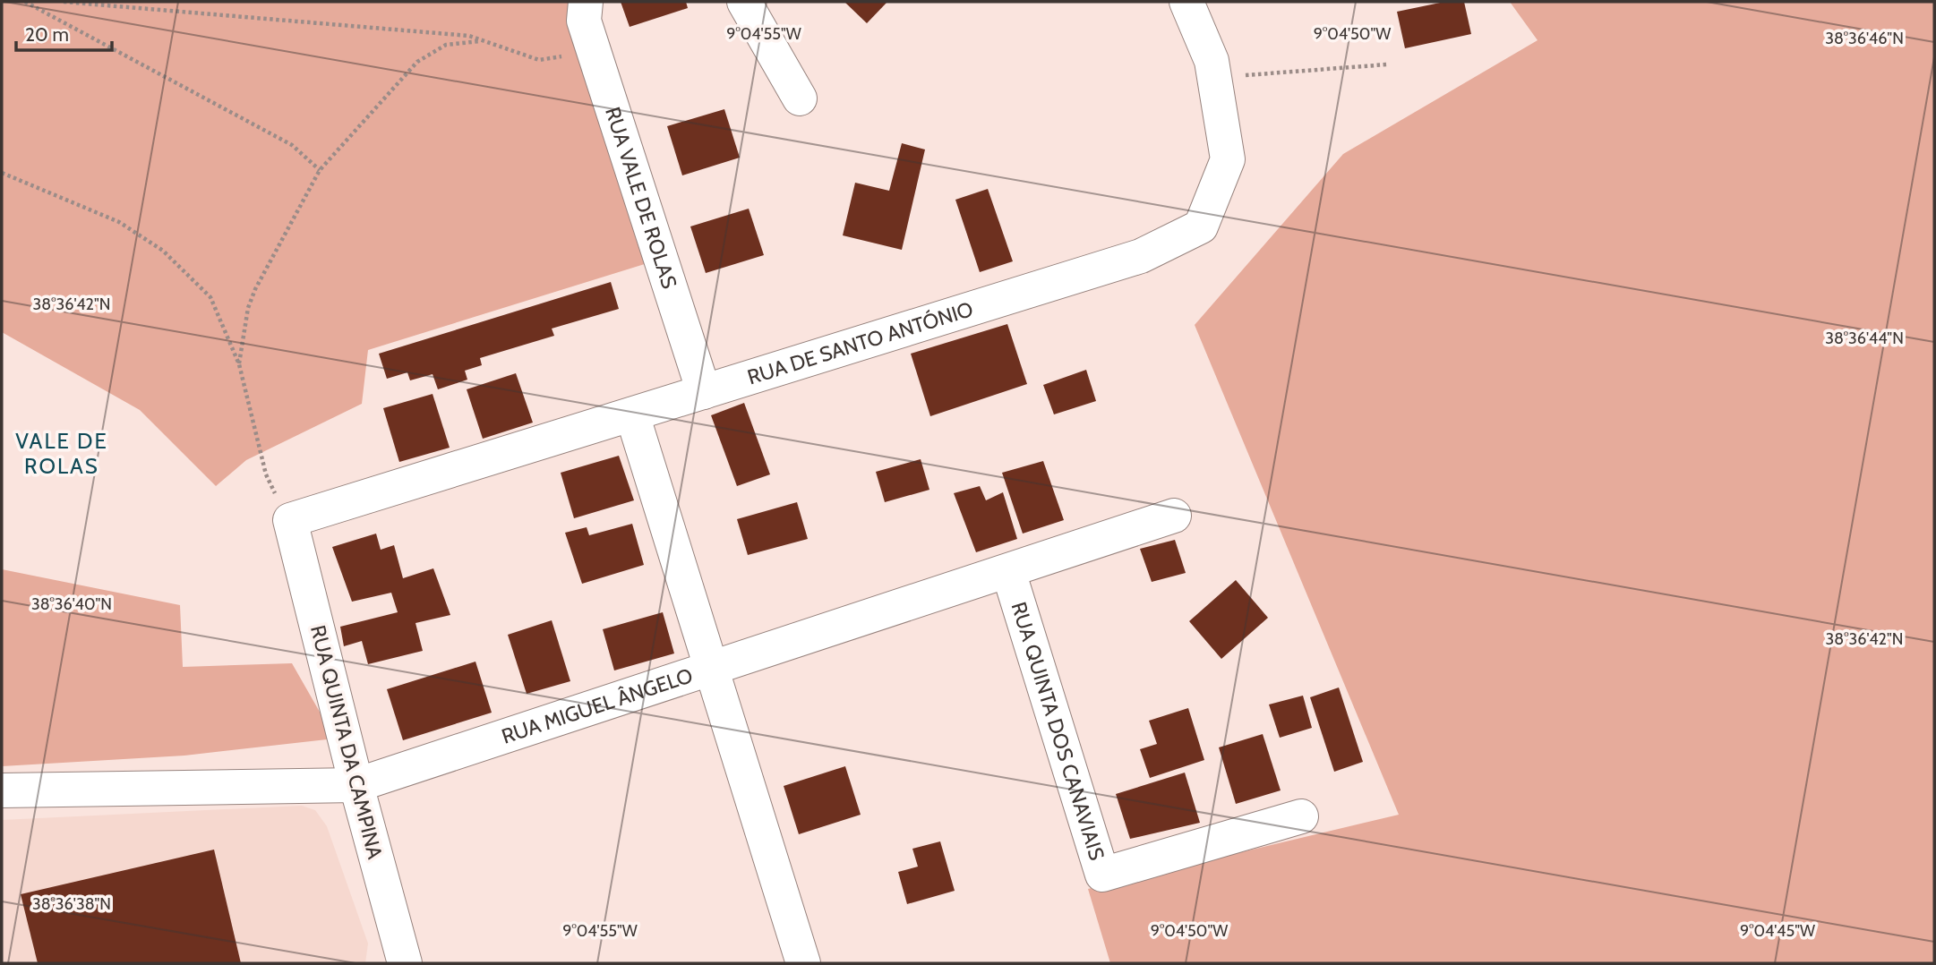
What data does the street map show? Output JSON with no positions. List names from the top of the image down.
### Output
{
  "streets": {
    "street": [
      "RUA VALE DE ROLAS",
      "RUA DE SANTO ANTÓNIO",
      "RUA MIGUEL ÂNGELO",
      "RUA QUINTA DOS CANAVIAIS",
      "RUA QUINTA DA CAMPINA"
    ]
  },
  "crossings": [
    ["RUA VALE DE ROLAS", "RUA DE SANTO ANTÓNIO"],
    ["RUA DE SANTO ANTÓNIO", "RUA QUINTA DA CAMPINA"],
    ["RUA MIGUEL ÂNGELO", "RUA QUINTA DOS CANAVIAIS"],
    ["RUA MIGUEL ÂNGELO", "RUA QUINTA DA CAMPINA"]
  ],
  "districts": ["VALE DE ROLAS"],
  "scale_bar": "20 m",
  "coordinates": [
    "9°04'55\"W",
    "9°04'50\"W",
    "38°36'46\"N",
    "38°36'42\"N",
    "38°36'44\"N",
    "38°36'40\"N",
    "38°36'38\"N",
    "9°04'45\"W"
  ]
}
